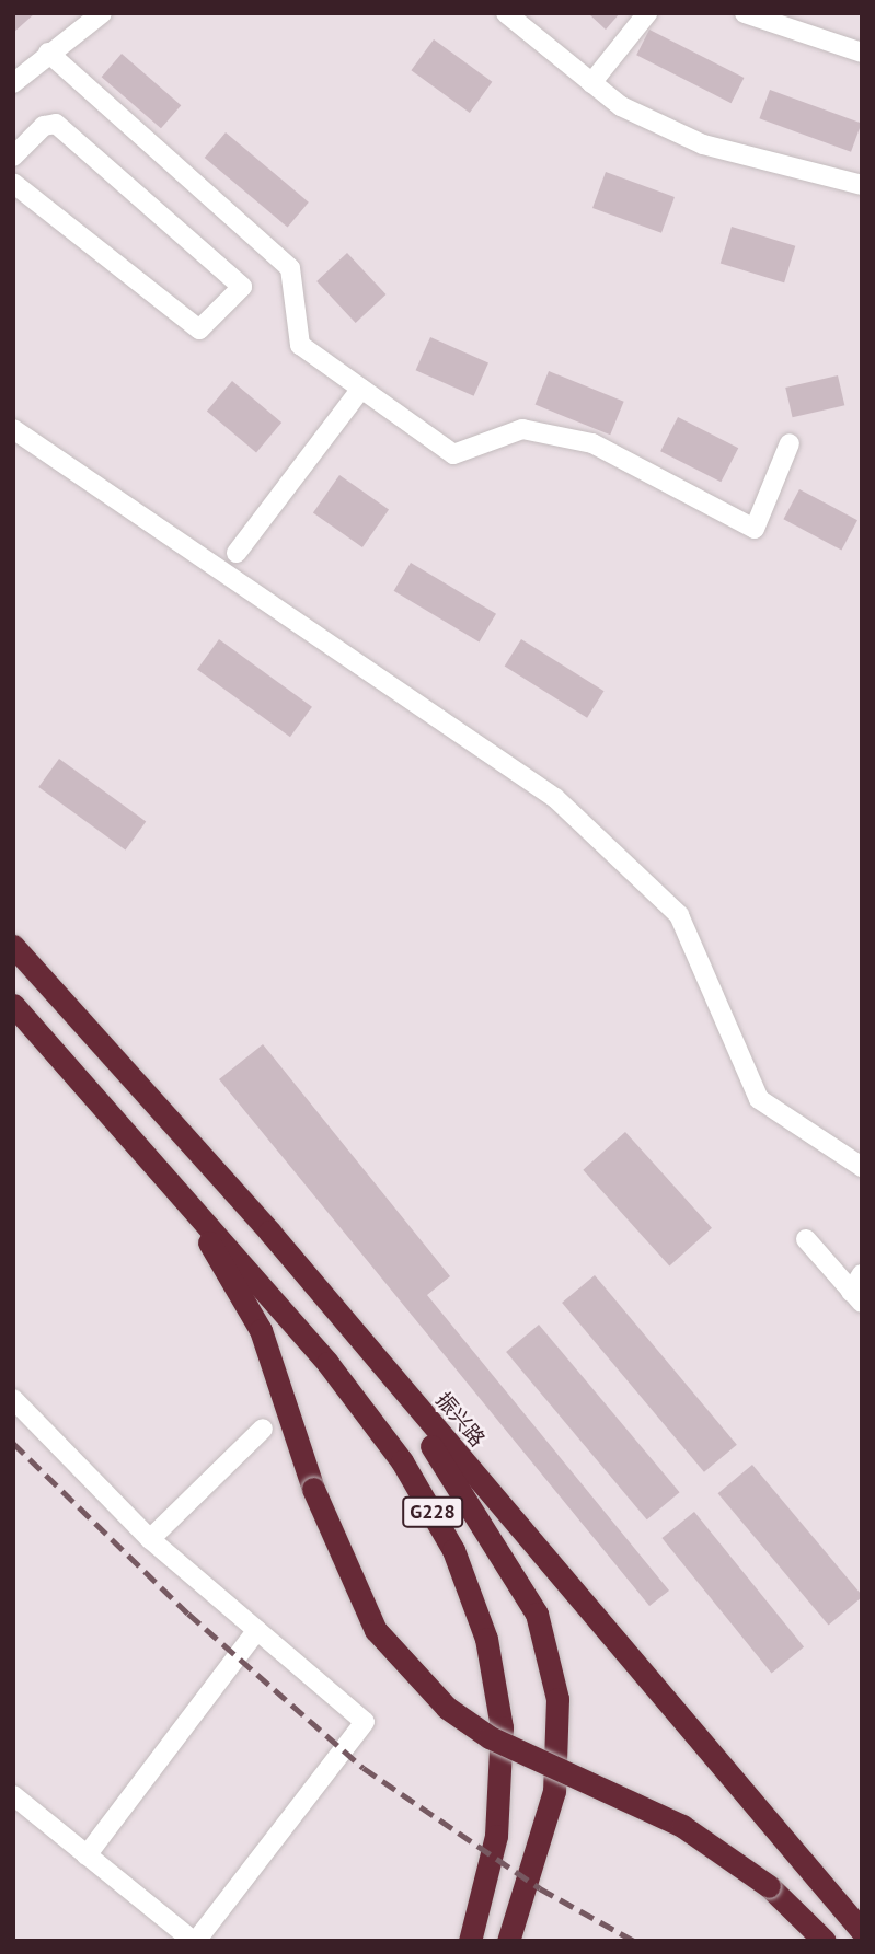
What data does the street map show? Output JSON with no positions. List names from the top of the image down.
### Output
{
  "streets": {
    "highway": ["振兴路", "G228"]
  }
}
